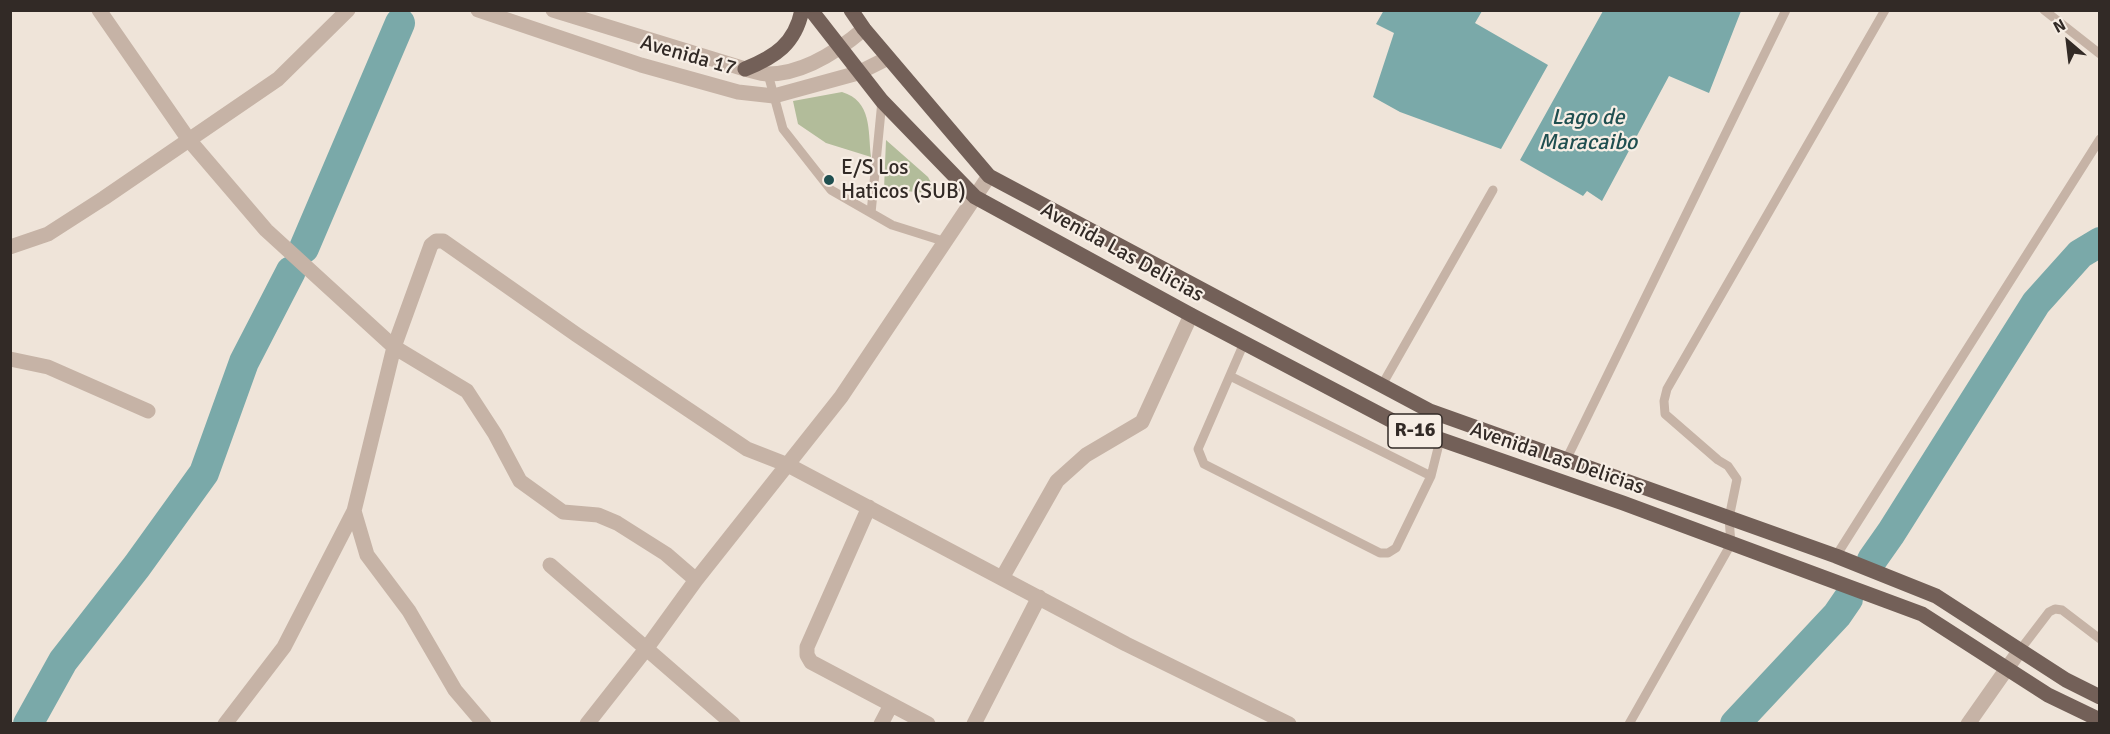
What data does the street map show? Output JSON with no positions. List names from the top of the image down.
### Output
{
  "streets": {
    "main road": ["Avenida Las Delicias", "R-16"],
    "street": ["Avenida 17"]
  },
  "crossings": [
    ["Avenida 17", "Avenida Las Delicias"]
  ],
  "water": ["Lago de Maracaibo"],
  "places": ["E/S Los Haticos (SUB)"],
  "north": "top left"
}
